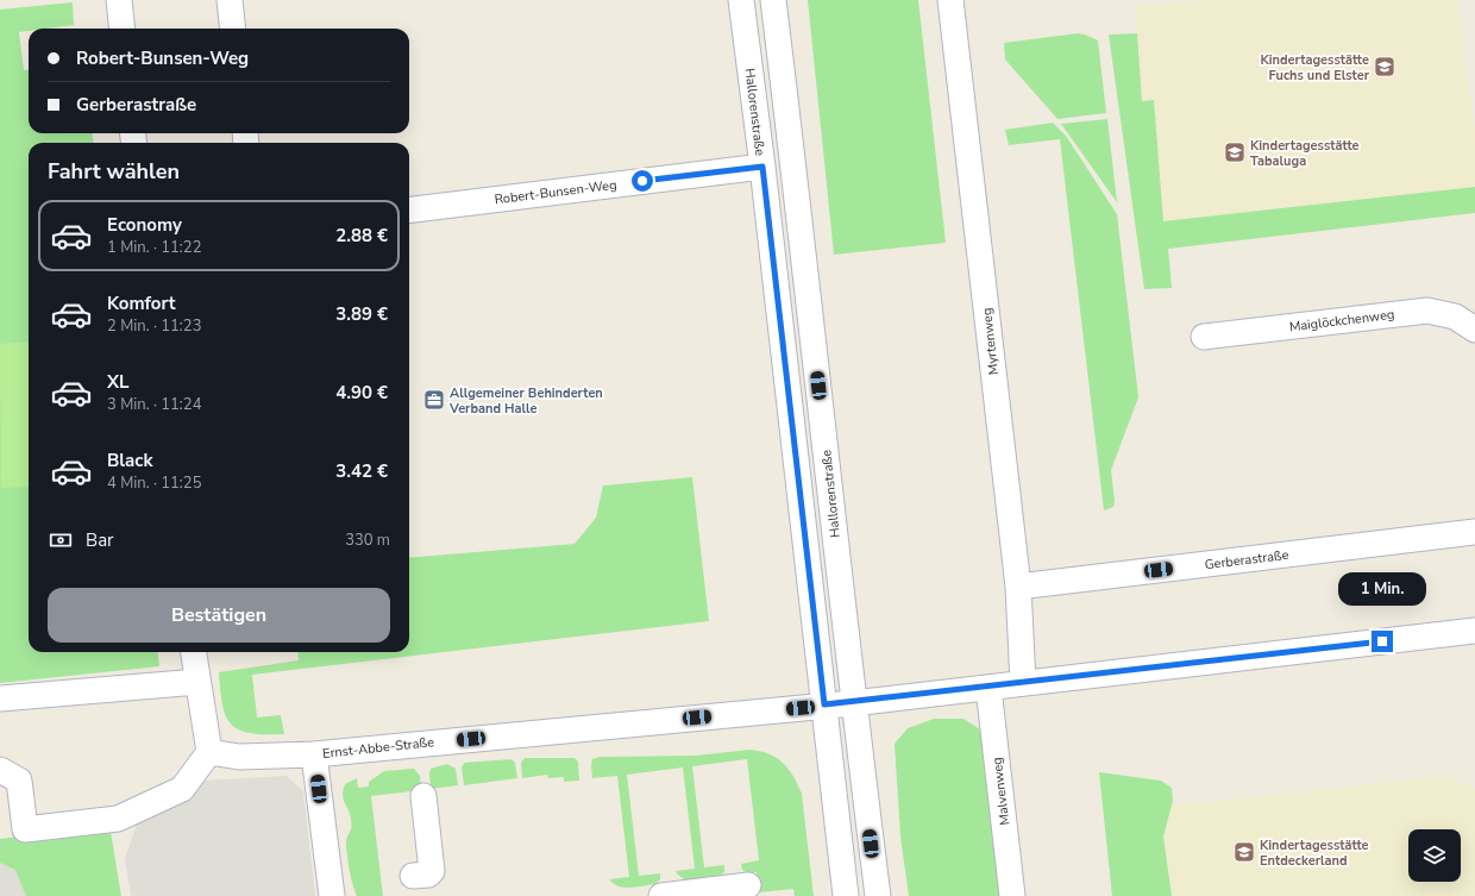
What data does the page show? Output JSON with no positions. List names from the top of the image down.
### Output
{
  "streets": {
    "street": [
      "Hallorenstraße",
      "Robert-Bunsen-Weg",
      "Maiglöckchenweg",
      "Myrtenweg",
      "Gerberastraße",
      "Ernst-Abbe-Straße",
      "Malvenweg"
    ]
  },
  "crossings": [
    ["Hallorenstraße", "Robert-Bunsen-Weg"],
    ["Hallorenstraße", "Ernst-Abbe-Straße"],
    ["Myrtenweg", "Gerberastraße"]
  ],
  "places": {
    "school or university": ["Kindertagesstätte Fuchs und Elster", "Kindertagesstätte Tabaluga", "Kindertagesstätte Entdeckerland"],
    "office": ["Allgemeiner Behinderten Verband Halle"]
  },
  "page": {
    "banner": ["Robert-Bunsen-Weg", "Gerberastraße"],
    "heading": "Fahrt wählen",
    "list": [
      {
        "name": "Economy",
        "note": "1 Min. · 11:22",
        "value": "2.88 €"
      },
      {
        "name": "Komfort",
        "note": "2 Min. · 11:23",
        "value": "3.89 €"
      },
      {
        "name": "XL",
        "note": "3 Min. · 11:24",
        "value": "4.90 €"
      },
      {
        "name": "Black",
        "note": "4 Min. · 11:25",
        "value": "3.42 €"
      }
    ],
    "pay": ["Bar", "330 m"],
    "bubble": "1 Min.",
    "buttons": "Bestätigen"
  }
}
